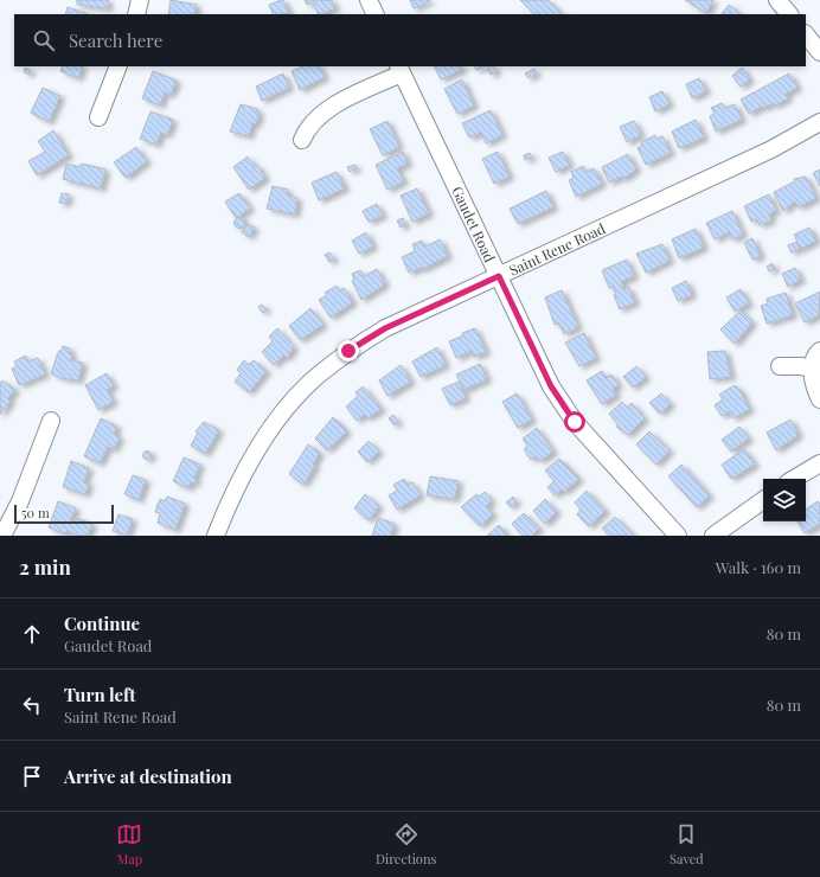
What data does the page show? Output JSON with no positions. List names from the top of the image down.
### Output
{
  "streets": {
    "street": ["Gaudet Road", "Saint Rene Road"]
  },
  "crossings": [
    ["Gaudet Road", "Saint Rene Road"]
  ],
  "scale_bar": "50 m",
  "page": {
    "search": "Search here",
    "scale": "50 m",
    "heading": ["2 min", "Walk · 160 m"],
    "list": [
      ["Continue", "Gaudet Road", "80 m"],
      ["Turn left", "Saint Rene Road", "80 m"],
      "Arrive at destination"
    ],
    "nav": ["Map", "Directions", "Saved"]
  }
}
